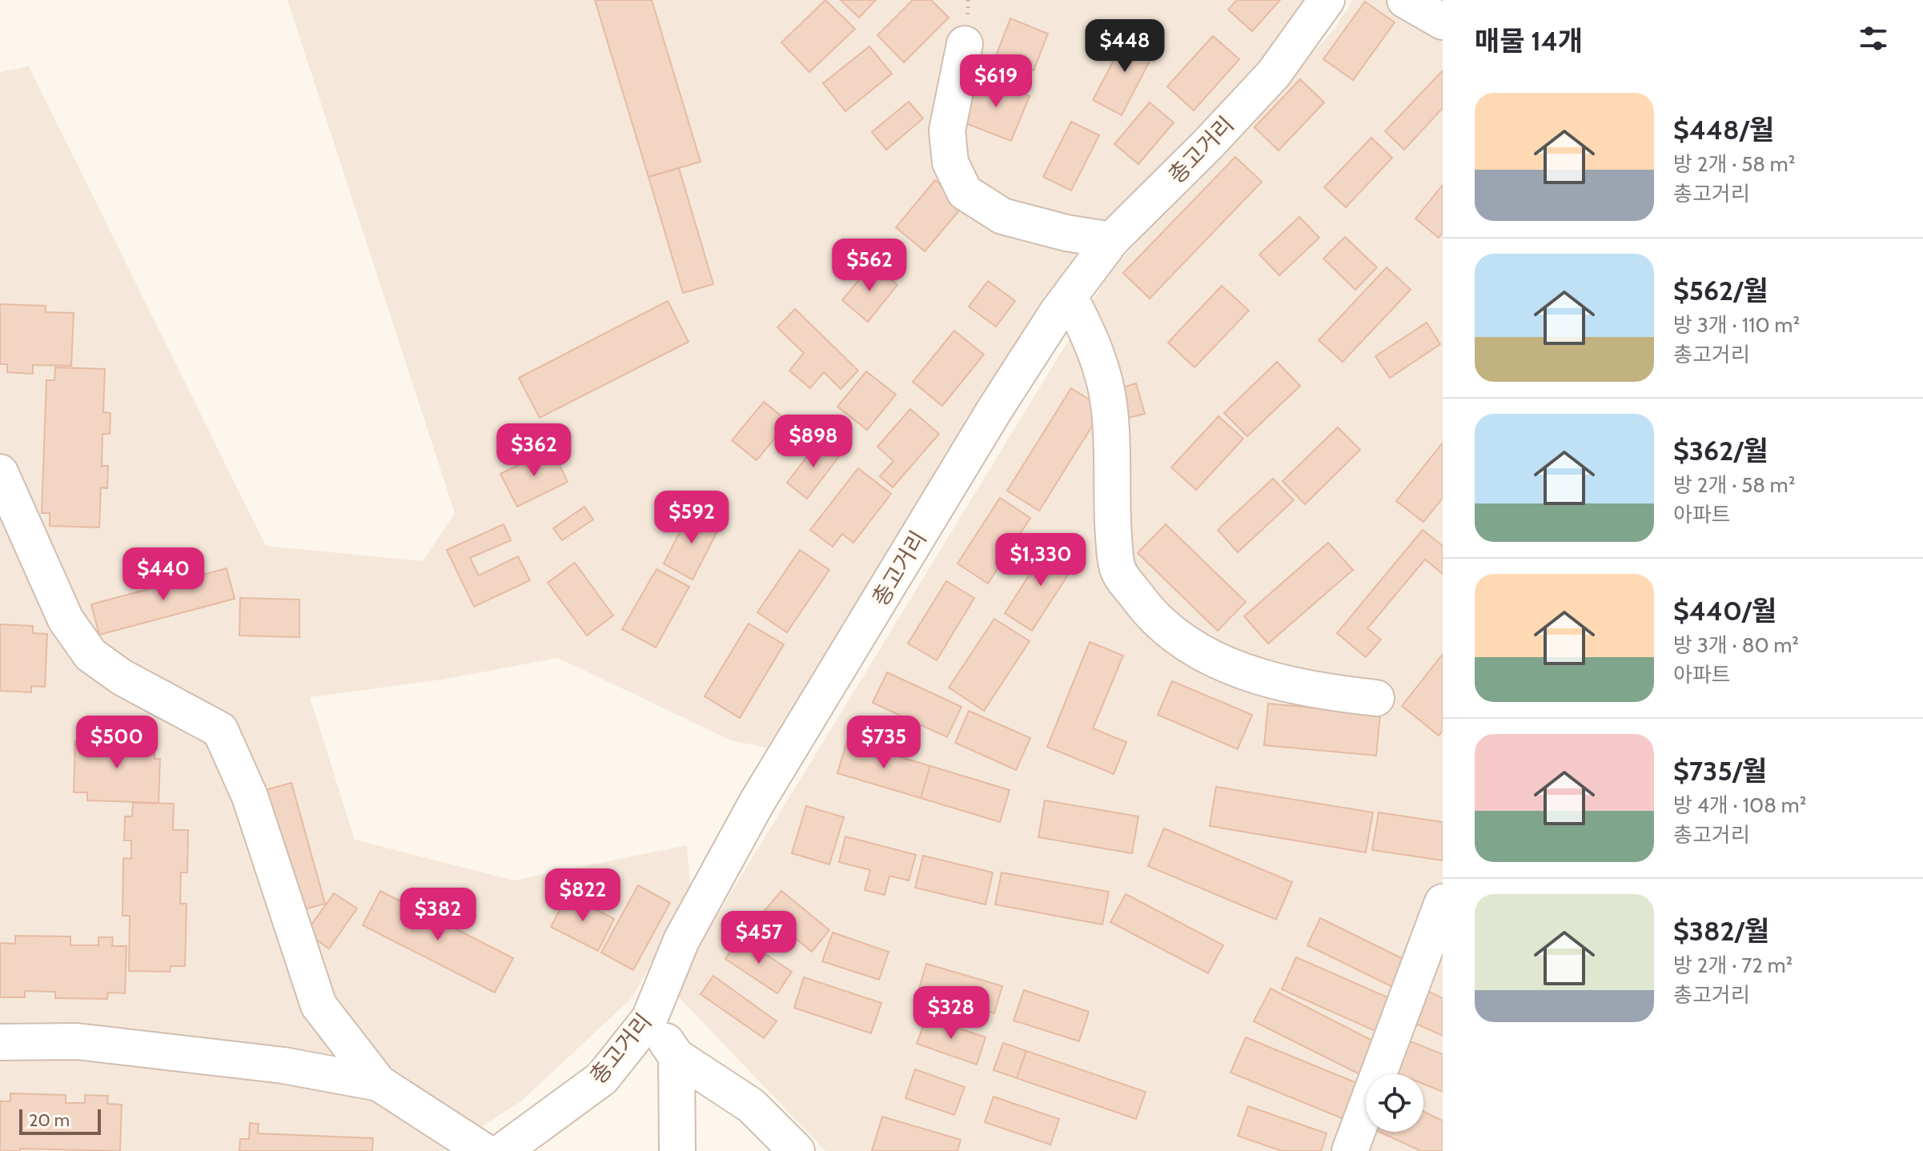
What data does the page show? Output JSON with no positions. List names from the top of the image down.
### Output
{
  "streets": {
    "street": ["총고거리"]
  },
  "scale_bar": "20 m",
  "page": {
    "heading": "매물 14개",
    "price": [
      "$448",
      "$619",
      "$562",
      "$898",
      "$362",
      "$592",
      "$1,330",
      "$440",
      "$500",
      "$735",
      "$822",
      "$382",
      "$457",
      "$328"
    ],
    "list": [
      {
        "name": "$448/월",
        "note": "방 2개 · 58 m² · 총고거리"
      },
      {
        "name": "$562/월",
        "note": "방 3개 · 110 m² · 총고거리"
      },
      {
        "name": "$362/월",
        "note": "방 2개 · 58 m² · 아파트"
      },
      {
        "name": "$440/월",
        "note": "방 3개 · 80 m² · 아파트"
      },
      {
        "name": "$735/월",
        "note": "방 4개 · 108 m² · 총고거리"
      },
      {
        "name": "$382/월",
        "note": "방 2개 · 72 m² · 총고거리"
      }
    ],
    "scale": "20 m"
  }
}
